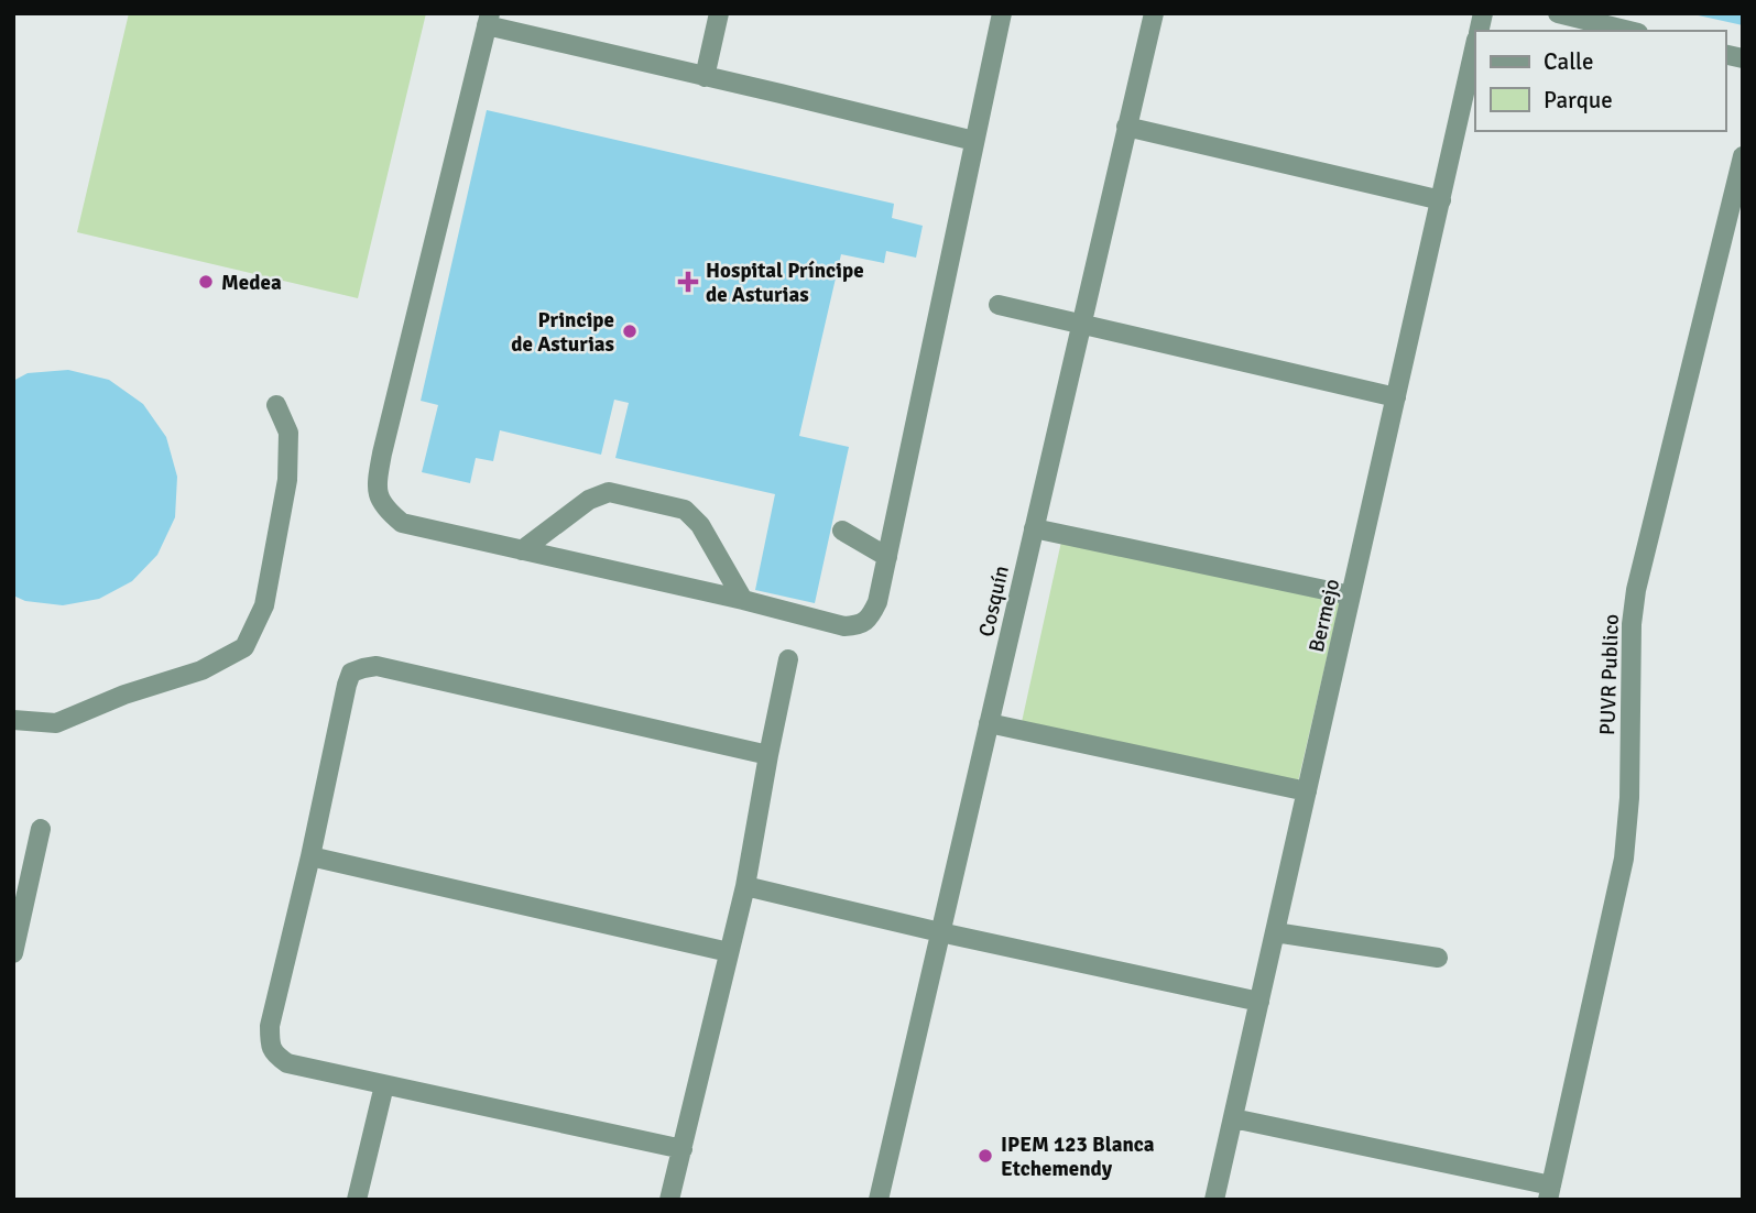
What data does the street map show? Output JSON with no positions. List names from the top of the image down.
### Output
{
  "streets": {
    "street": ["Cosquín", "Bermejo", "PUVR Publico"]
  },
  "places": {
    "other": ["Medea", "Principe de Asturias", "IPEM 123 Blanca Etchemendy"],
    "health": ["Hospital Príncipe de Asturias"]
  },
  "legend": ["Calle", "Parque"]
}
